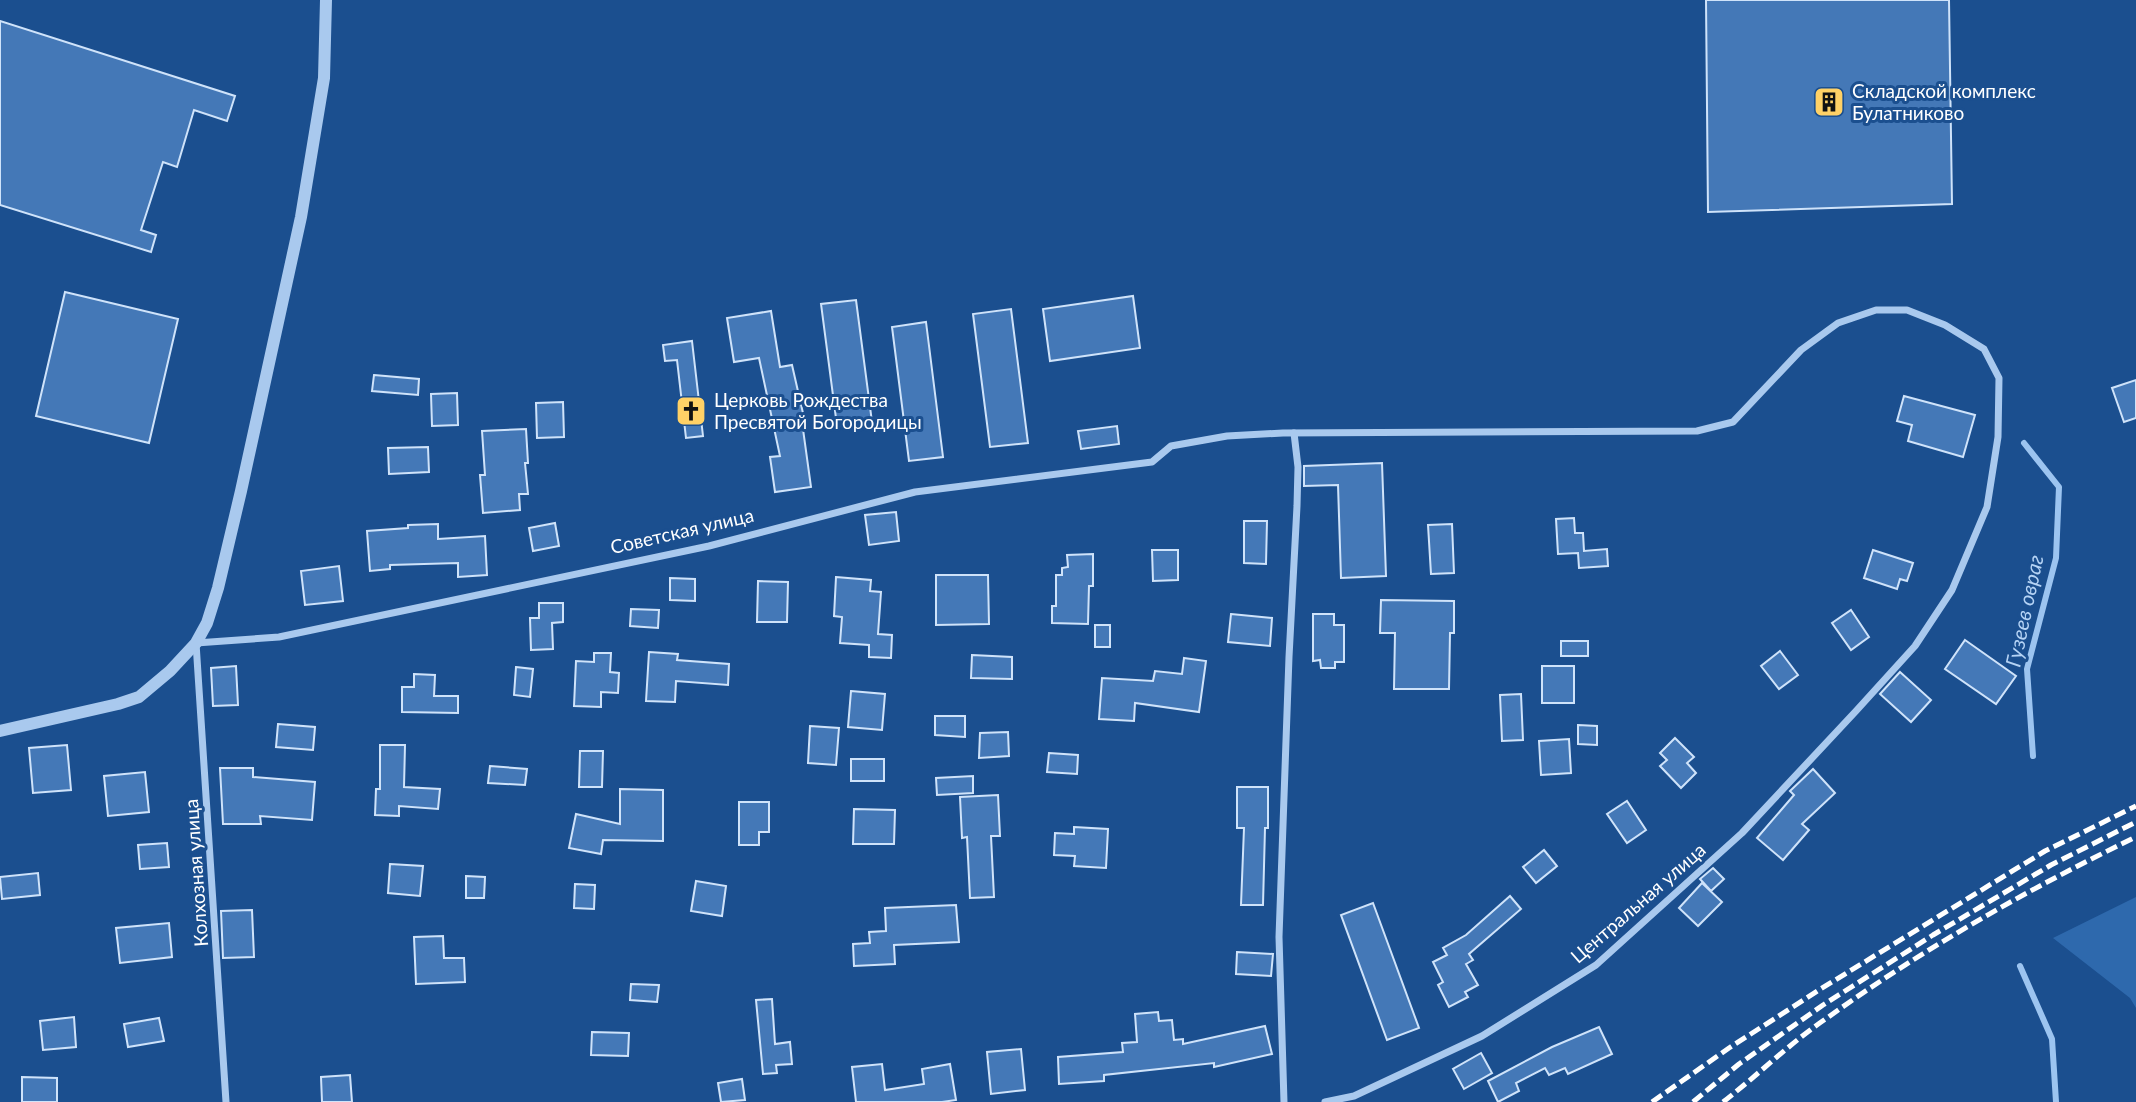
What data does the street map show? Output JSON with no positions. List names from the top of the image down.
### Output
{
  "streets": {
    "street": ["Советская улица", "Колхозная улица", "Центральная улица"]
  },
  "crossings": [
    ["Советская улица", "Колхозная улица"],
    ["Советская улица", "Центральная улица"]
  ],
  "water": ["Гузеев овраг"],
  "places": {
    "building": ["Складской комплекс Булатниково"],
    "church": ["Церковь Рождества Пресвятой Богородицы"]
  }
}
